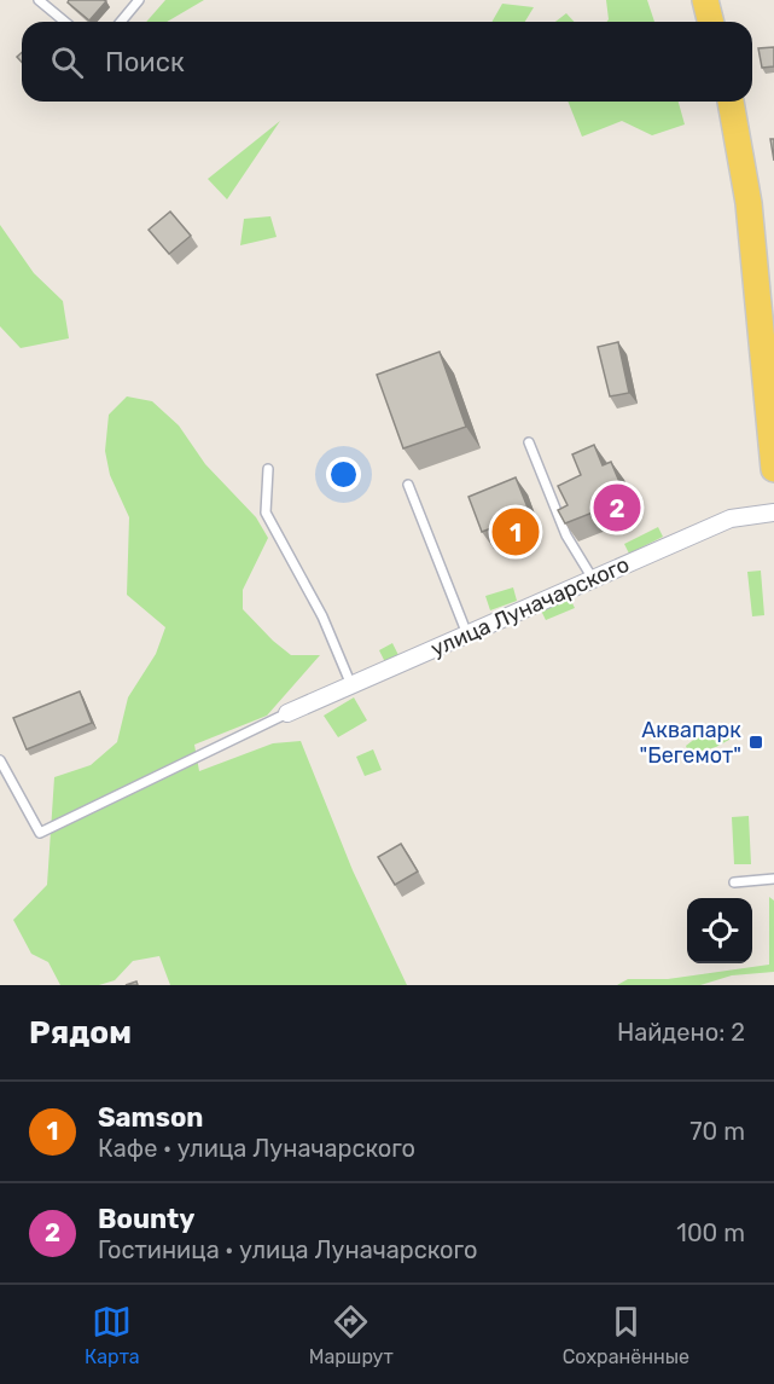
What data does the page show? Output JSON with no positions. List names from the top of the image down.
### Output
{
  "streets": {
    "street": ["улица Луначарского"]
  },
  "places": {
    "transit": ["Аквапарк \"Бегемот\""]
  },
  "page": {
    "search": "Поиск",
    "pins": ["2", "1"],
    "heading": ["Рядом", "Найдено: 2"],
    "list": [
      {
        "mark": "1",
        "name": "Samson",
        "note": "Кафе · улица Луначарского",
        "value": "70 m"
      },
      {
        "mark": "2",
        "name": "Bounty",
        "note": "Гостиница · улица Луначарского",
        "value": "100 m"
      }
    ],
    "nav": ["Карта", "Маршрут", "Сохранённые"]
  }
}
